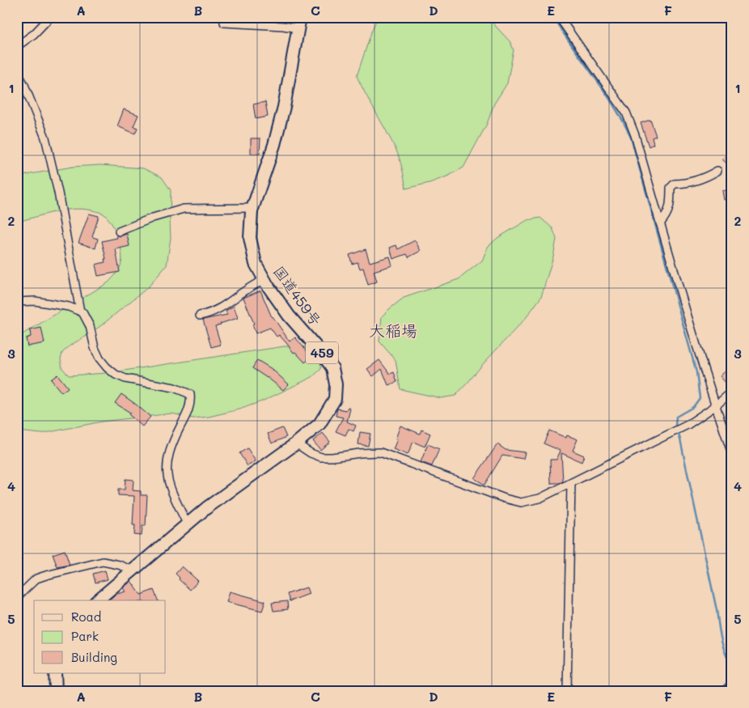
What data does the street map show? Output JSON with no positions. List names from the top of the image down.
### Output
{
  "streets": {
    "highway": ["国道459号", "459"]
  },
  "districts": ["大稲場"],
  "legend": ["Road", "Park", "Building"],
  "grid": {
    "columns": [
      "A",
      "B",
      "C",
      "D",
      "E",
      "F"
    ],
    "rows": [
      "1",
      "2",
      "3",
      "4",
      "5"
    ]
  }
}
